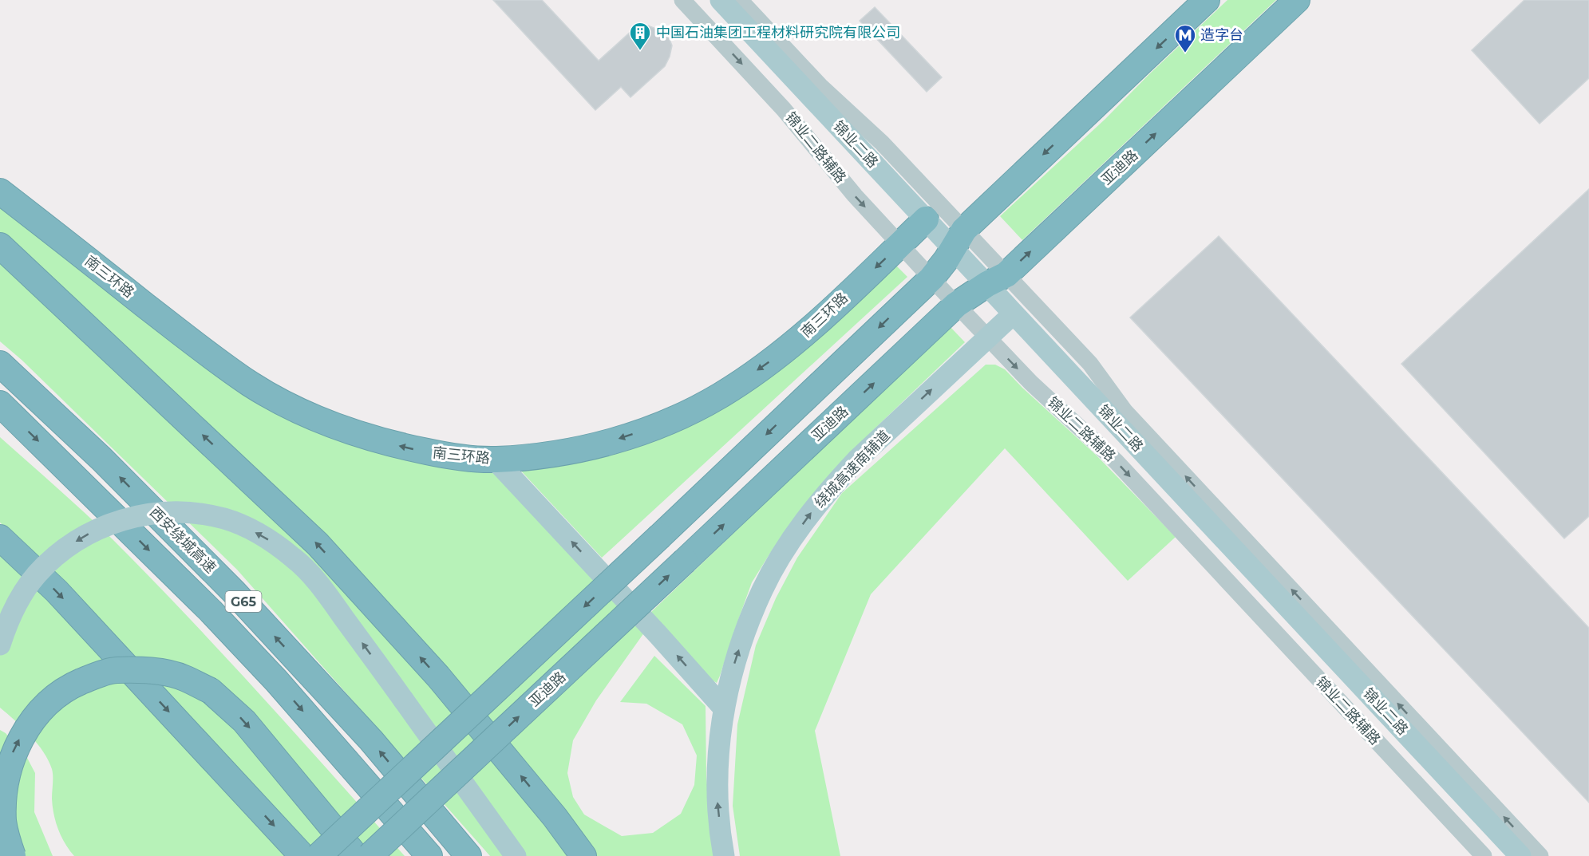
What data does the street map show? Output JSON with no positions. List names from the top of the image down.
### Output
{
  "streets": {
    "highway": [
      "亚迪路",
      "南三环路",
      "西安绕城高速",
      "G65"
    ],
    "main road": ["锦业二路", "绕城高速南辅道"],
    "street": ["锦业二路辅路"]
  },
  "crossings": [
    ["锦业二路", "锦业二路辅路"],
    ["锦业二路", "亚迪路"],
    ["锦业二路", "南三环路"],
    ["锦业二路", "绕城高速南辅道"],
    ["锦业二路辅路", "亚迪路"],
    ["锦业二路辅路", "南三环路"],
    ["锦业二路辅路", "绕城高速南辅道"]
  ],
  "one_way": ["南三环路", "绕城高速南辅道"],
  "places": {
    "building": ["中国石油集团工程材料研究院有限公司"],
    "metro station": ["造字台"]
  }
}
